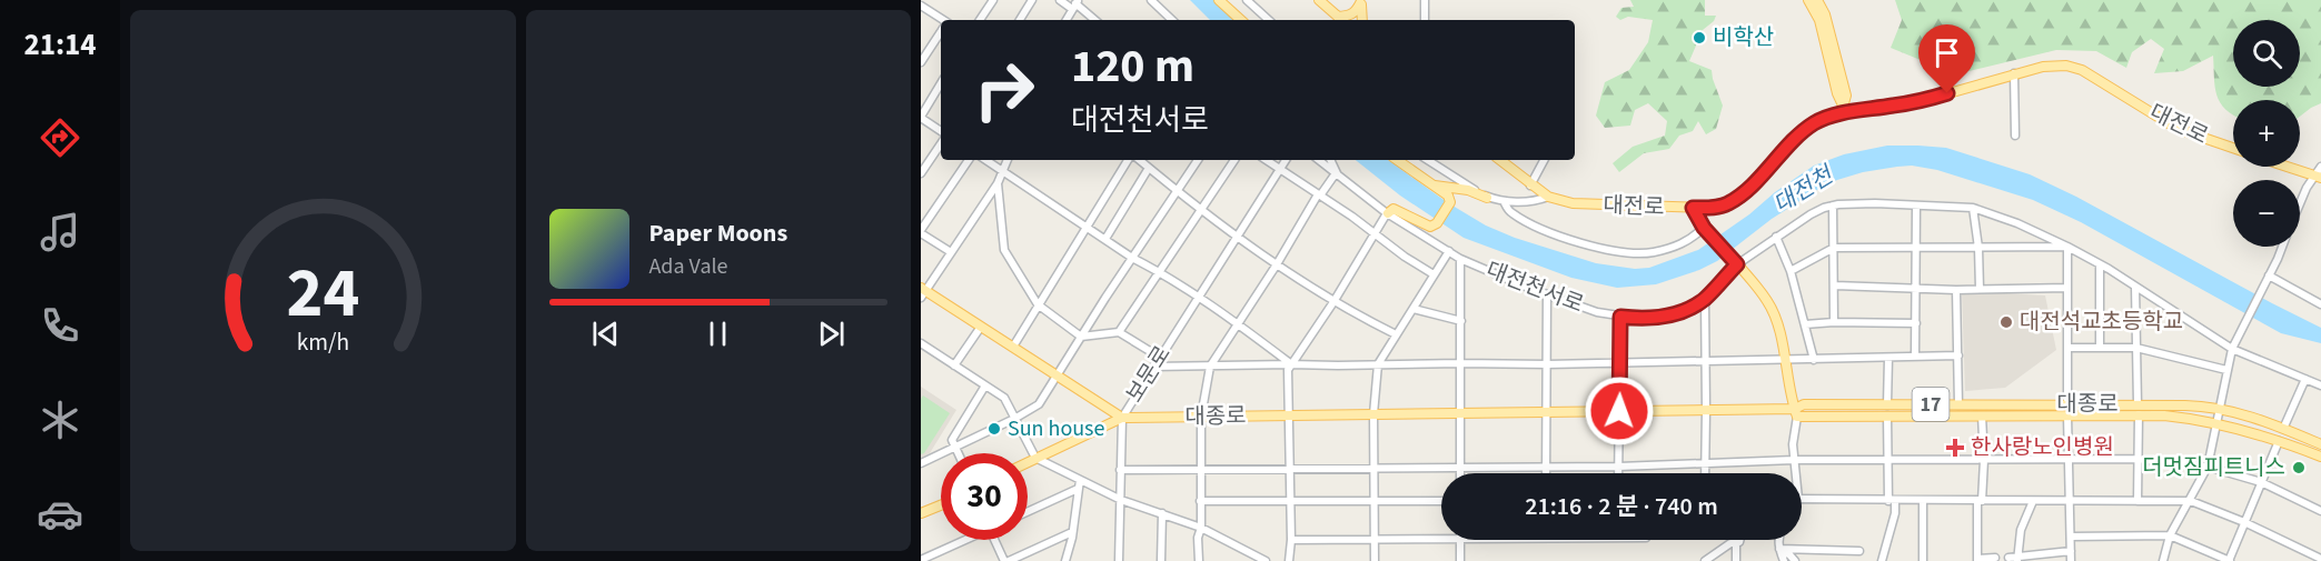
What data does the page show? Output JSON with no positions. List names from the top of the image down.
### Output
{
  "streets": {
    "main road": [
      "대전로",
      "보문로",
      "17",
      "대종로"
    ],
    "street": ["대전천서로"]
  },
  "crossings": [
    ["보문로", "대종로"]
  ],
  "water": ["대전천"],
  "places": {
    "other": [
      "비학산",
      "대전석교초등학교",
      "Sun house",
      "더멋짐피트니스"
    ],
    "health": ["한사랑노인병원"]
  },
  "page": {
    "tabs": "21:14",
    "map_buttons": ["+", "−"],
    "turn": ["120 m", "대전천서로"],
    "song": ["Paper Moons", "Ada Vale"],
    "limit": "30",
    "trip": "21:16 · 2 분 · 740 m",
    "gauge": ["24", "km/h"]
  }
}
